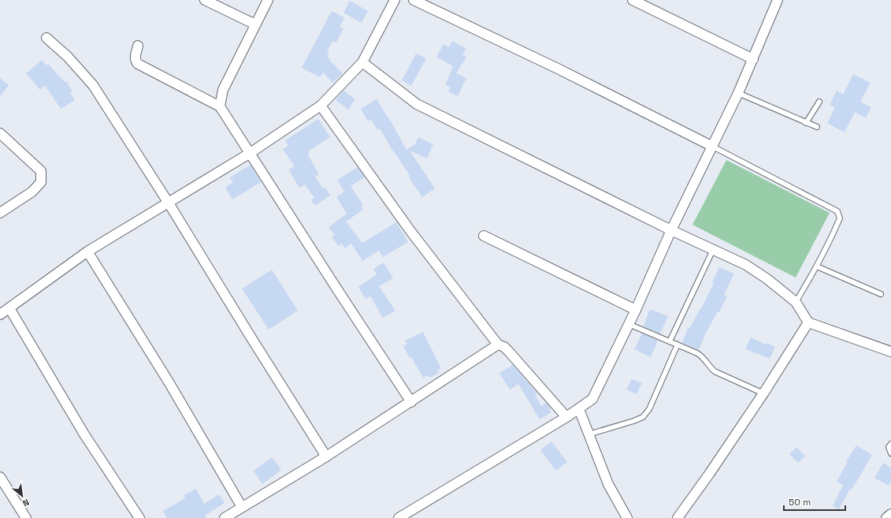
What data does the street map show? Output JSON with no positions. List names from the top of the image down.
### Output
{
  "scale_bar": "50 m",
  "north": "bottom right"
}
